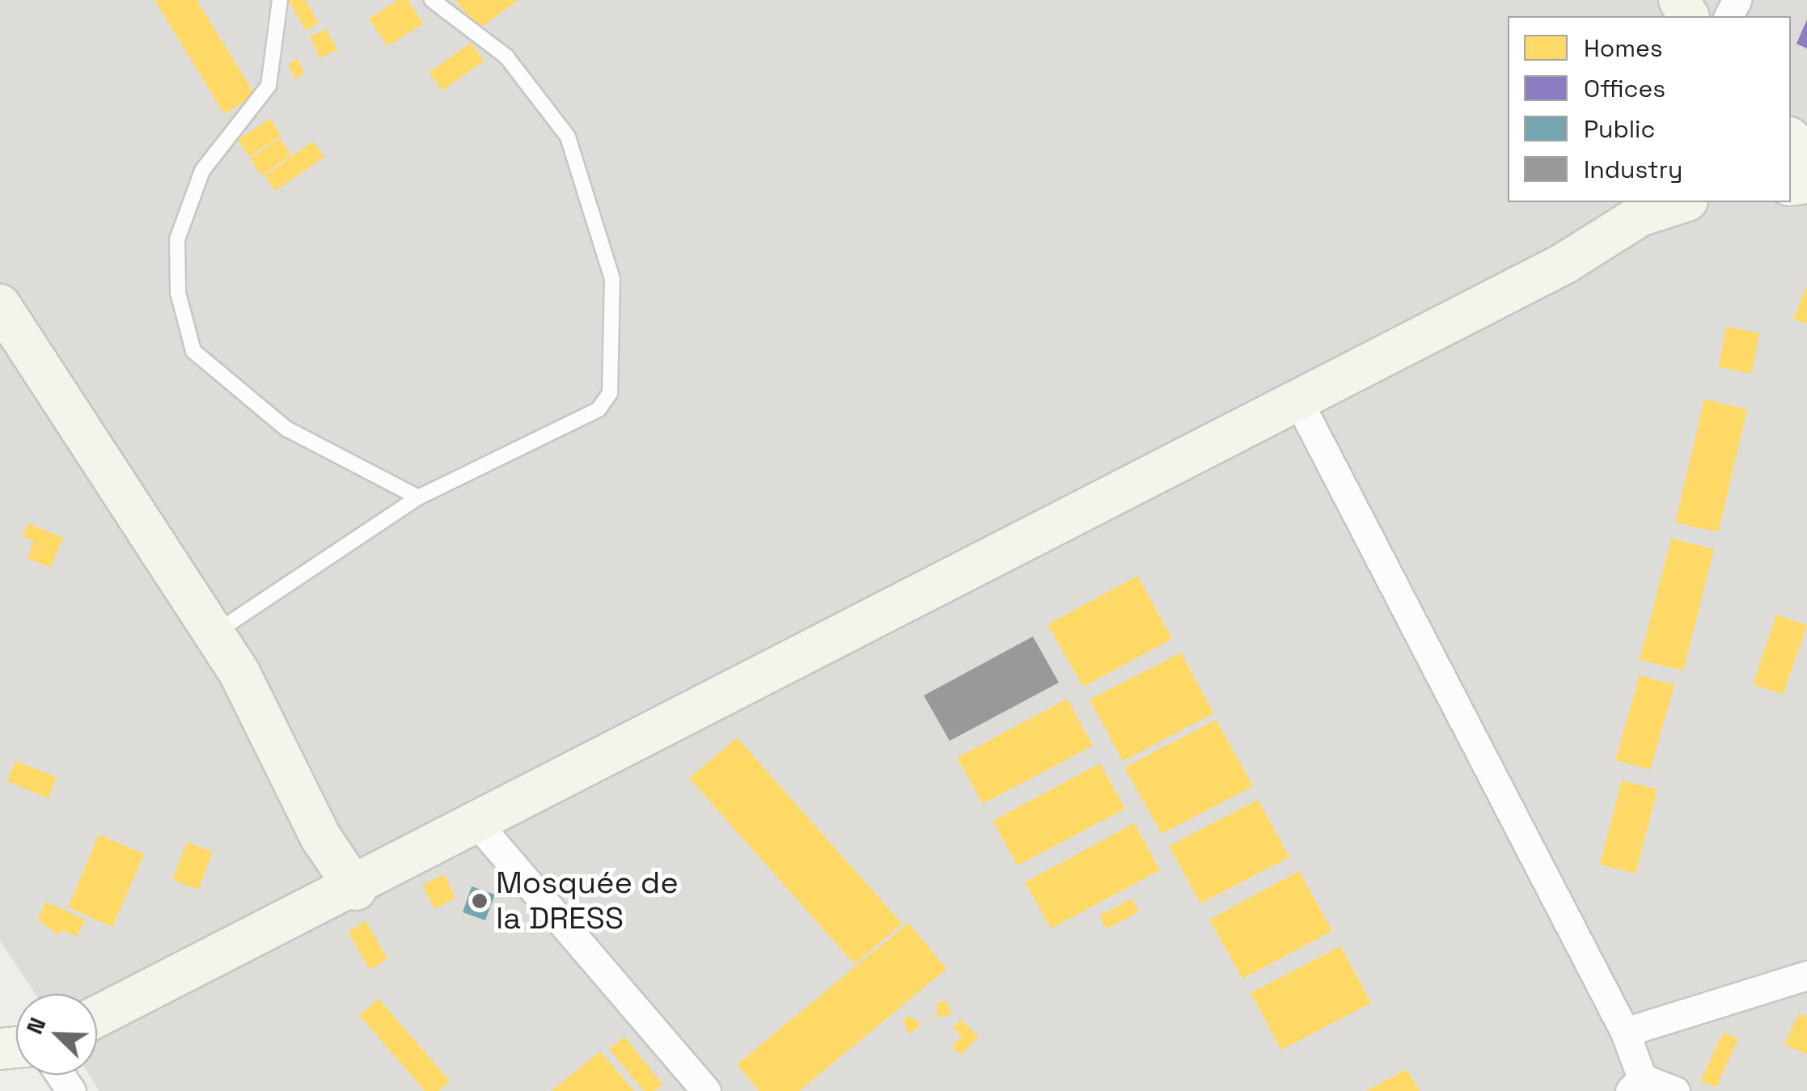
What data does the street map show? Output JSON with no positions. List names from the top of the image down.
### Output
{
  "places": ["Mosquée de la DRESS"],
  "legend": [
    "Homes",
    "Offices",
    "Public",
    "Industry"
  ],
  "north": "top left"
}
